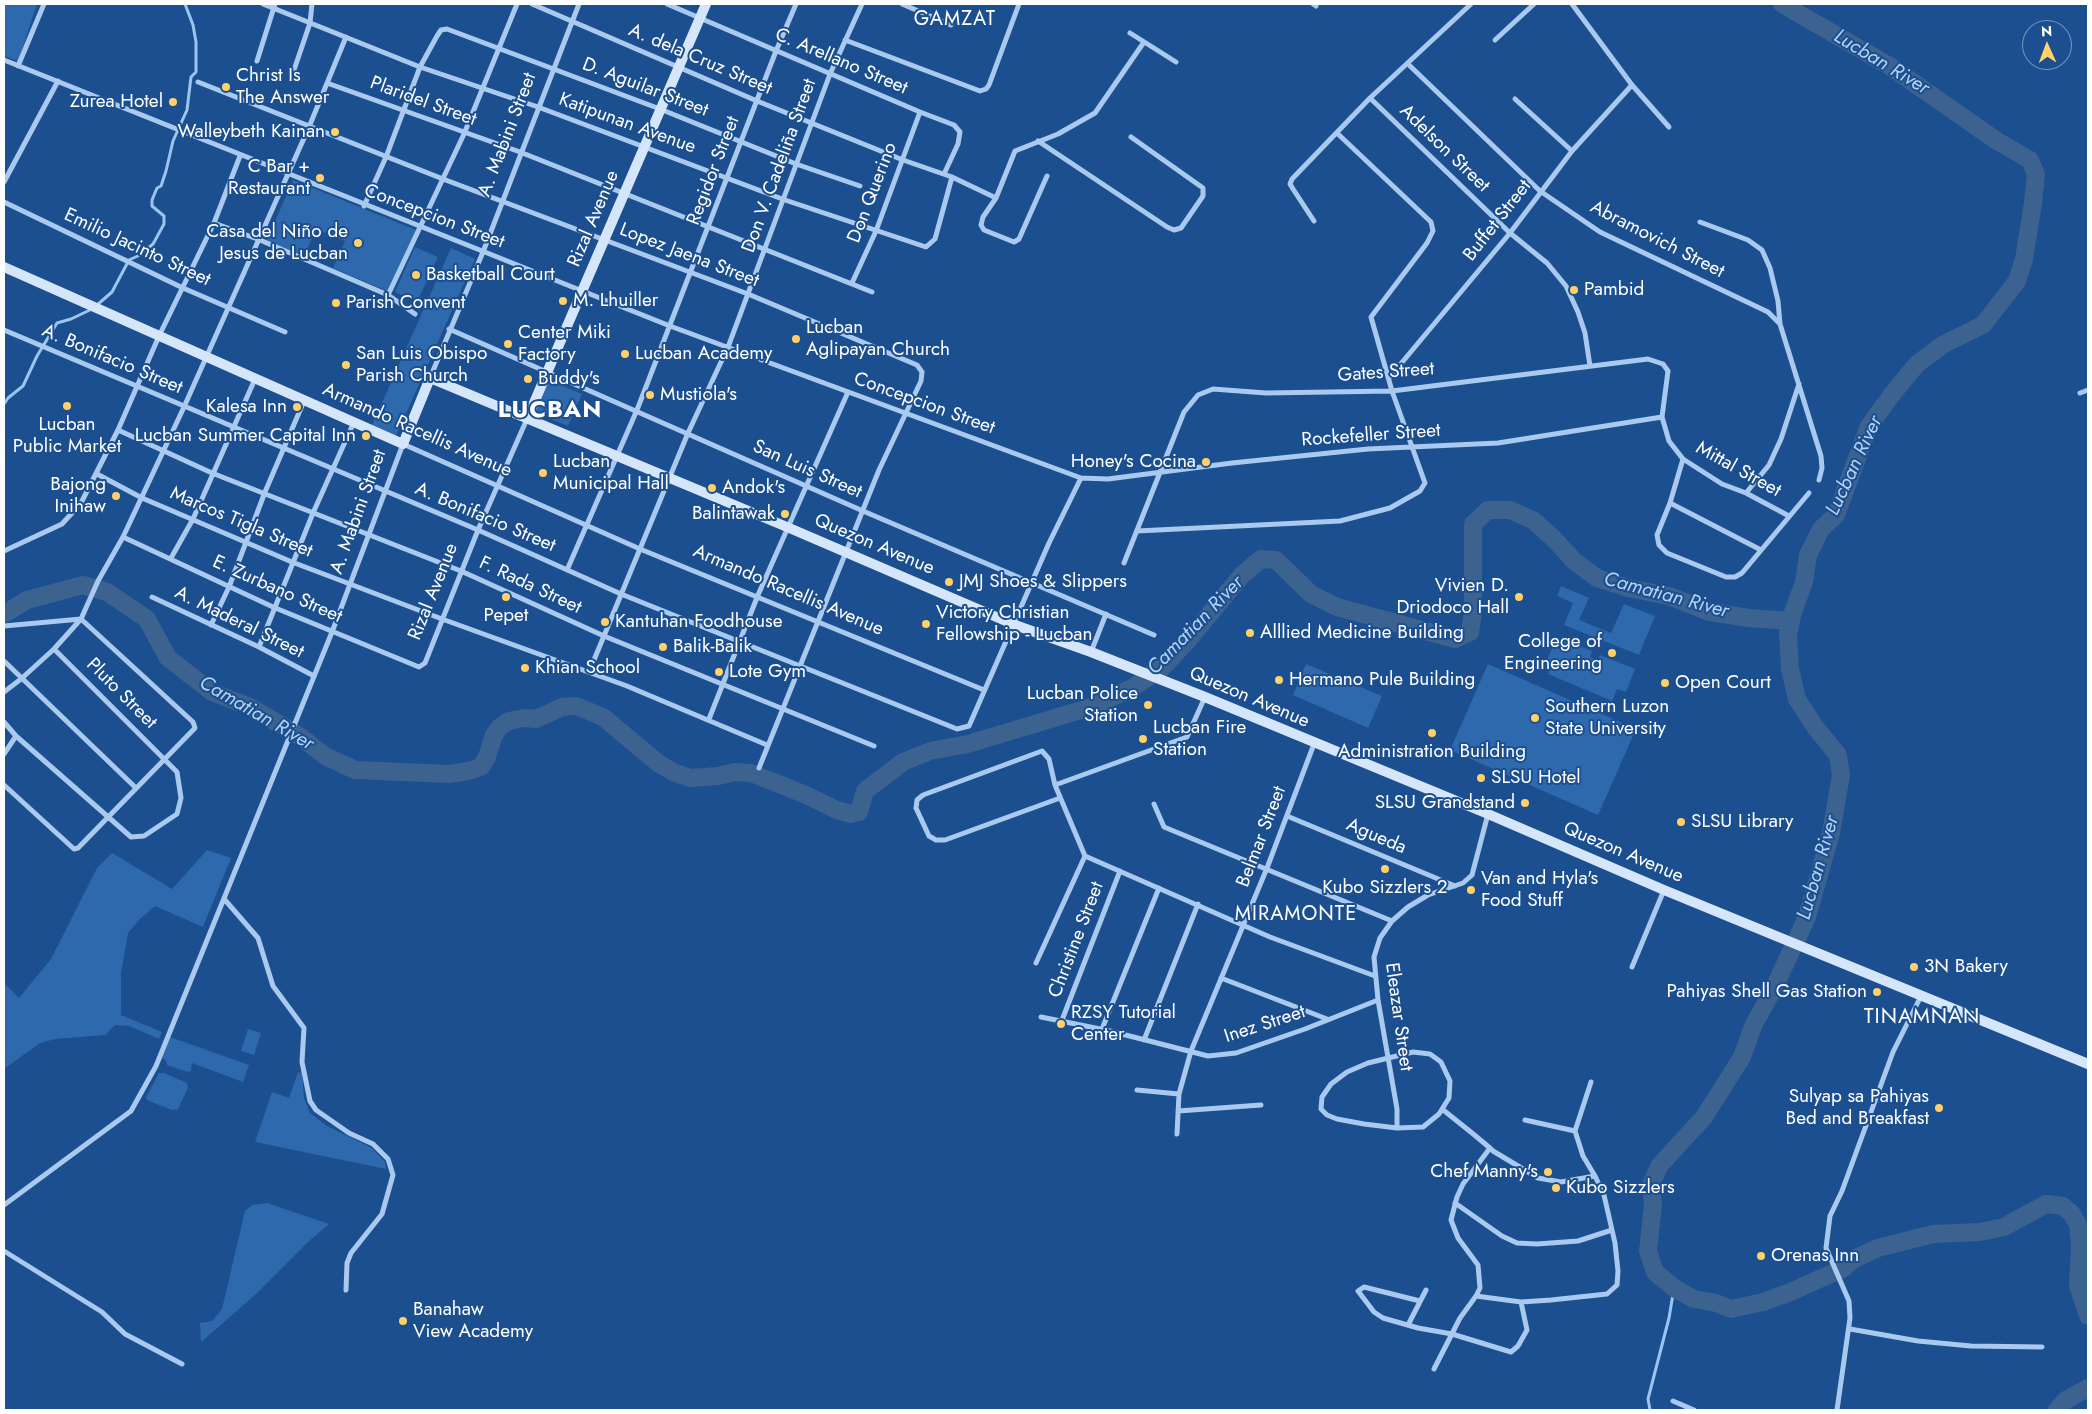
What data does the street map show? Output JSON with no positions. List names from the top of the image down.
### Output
{
  "streets": {
    "main road": [
      "A. Mabini Street",
      "Rizal Avenue",
      "Armando Racellis Avenue",
      "Quezon Avenue"
    ],
    "street": [
      "A. dela Cruz Street",
      "C. Arellano Street",
      "D. Aguilar Street",
      "Plaridel Street",
      "Katipunan Avenue",
      "Adelson Street",
      "Don V. Cadeliña Street",
      "Regidor Street",
      "Don Querino",
      "Concepcion Street",
      "Buffet Street",
      "Abramovich Street",
      "Emilio Jacinto Street",
      "Lopez Jaena Street",
      "A. Bonifacio Street",
      "Gates Street",
      "Rockefeller Street",
      "San Luis Street",
      "Mittal Street",
      "Marcos Tigla Street",
      "F. Rada Street",
      "E. Zurbano Street",
      "A. Maderal Street",
      "Pluto Street",
      "Belmar Street",
      "Agueda",
      "Christine Street",
      "Eleazar Street",
      "Inez Street"
    ]
  },
  "crossings": [
    ["A. dela Cruz Street", "C. Arellano Street"],
    ["A. dela Cruz Street", "Katipunan Avenue"],
    ["A. dela Cruz Street", "A. Mabini Street"],
    ["A. dela Cruz Street", "Don V. Cadeliña Street"],
    ["A. dela Cruz Street", "Regidor Street"],
    ["A. dela Cruz Street", "Don Querino"],
    ["A. dela Cruz Street", "Rizal Avenue"],
    ["C. Arellano Street", "Don V. Cadeliña Street"],
    ["C. Arellano Street", "Regidor Street"],
    ["C. Arellano Street", "Don Querino"],
    ["C. Arellano Street", "Rizal Avenue"],
    ["D. Aguilar Street", "Katipunan Avenue"],
    ["D. Aguilar Street", "A. Mabini Street"],
    ["D. Aguilar Street", "Don V. Cadeliña Street"],
    ["D. Aguilar Street", "Regidor Street"],
    ["D. Aguilar Street", "Rizal Avenue"],
    ["Plaridel Street", "A. Mabini Street"],
    ["Plaridel Street", "Don V. Cadeliña Street"],
    ["Plaridel Street", "Regidor Street"],
    ["Plaridel Street", "Don Querino"],
    ["Plaridel Street", "Rizal Avenue"],
    ["Katipunan Avenue", "A. Mabini Street"],
    ["Katipunan Avenue", "Don V. Cadeliña Street"],
    ["Katipunan Avenue", "Regidor Street"],
    ["Katipunan Avenue", "Don Querino"],
    ["Katipunan Avenue", "Rizal Avenue"],
    ["A. Mabini Street", "Concepcion Street"],
    ["A. Mabini Street", "Lopez Jaena Street"],
    ["A. Mabini Street", "A. Bonifacio Street"],
    ["A. Mabini Street", "Armando Racellis Avenue"],
    ["A. Mabini Street", "San Luis Street"],
    ["A. Mabini Street", "Marcos Tigla Street"],
    ["A. Mabini Street", "Quezon Avenue"],
    ["A. Mabini Street", "F. Rada Street"],
    ["A. Mabini Street", "E. Zurbano Street"],
    ["A. Mabini Street", "A. Maderal Street"],
    ["Adelson Street", "Buffet Street"],
    ["Adelson Street", "Gates Street"],
    ["Don V. Cadeliña Street", "Concepcion Street"],
    ["Don V. Cadeliña Street", "Lopez Jaena Street"],
    ["Don V. Cadeliña Street", "A. Bonifacio Street"],
    ["Don V. Cadeliña Street", "Armando Racellis Avenue"],
    ["Don V. Cadeliña Street", "San Luis Street"],
    ["Don V. Cadeliña Street", "Marcos Tigla Street"],
    ["Don V. Cadeliña Street", "Quezon Avenue"],
    ["Don V. Cadeliña Street", "F. Rada Street"],
    ["Regidor Street", "Concepcion Street"],
    ["Regidor Street", "Lopez Jaena Street"],
    ["Regidor Street", "A. Bonifacio Street"],
    ["Regidor Street", "Armando Racellis Avenue"],
    ["Regidor Street", "San Luis Street"],
    ["Regidor Street", "Quezon Avenue"],
    ["Concepcion Street", "Rizal Avenue"],
    ["Concepcion Street", "Lopez Jaena Street"],
    ["Concepcion Street", "Rockefeller Street"],
    ["Rizal Avenue", "Lopez Jaena Street"],
    ["Rizal Avenue", "A. Bonifacio Street"],
    ["Rizal Avenue", "Armando Racellis Avenue"],
    ["Rizal Avenue", "San Luis Street"],
    ["Rizal Avenue", "Marcos Tigla Street"],
    ["Rizal Avenue", "Quezon Avenue"],
    ["Rizal Avenue", "F. Rada Street"],
    ["Rizal Avenue", "E. Zurbano Street"],
    ["Buffet Street", "Abramovich Street"],
    ["A. Bonifacio Street", "Armando Racellis Avenue"],
    ["Gates Street", "Rockefeller Street"],
    ["Gates Street", "Mittal Street"],
    ["Rockefeller Street", "Mittal Street"],
    ["Quezon Avenue", "Belmar Street"],
    ["Quezon Avenue", "Eleazar Street"],
    ["Belmar Street", "Agueda"],
    ["Belmar Street", "Inez Street"],
    ["Agueda", "Eleazar Street"],
    ["Christine Street", "Inez Street"],
    ["Eleazar Street", "Inez Street"]
  ],
  "districts": [
    "GAMZAT",
    "LUCBAN",
    "MIRAMONTE",
    "TINAMNAN"
  ],
  "water": ["Lucban River", "Camatian River"],
  "places": [
    "Christ Is The Answer",
    "Zurea Hotel",
    "Walleybeth Kainan",
    "C Bar + Restaurant",
    "Casa del Niño de Jesus de Lucban",
    "Basketball Court",
    "Pambid",
    "M. Lhuiller",
    "Parish Convent",
    "Lucban Aglipayan Church",
    "Center Miki Factory",
    "Lucban Academy",
    "San Luis Obispo Parish Church",
    "Buddy's",
    "Mustiola's",
    "Lucban Public Market",
    "Kalesa Inn",
    "Lucban Summer Capital Inn",
    "Honey's Cocina",
    "Lucban Municipal Hall",
    "Andok's",
    "Bajong Inihaw",
    "Balintawak",
    "JMJ Shoes & Slippers",
    "Pepet",
    "Vivien D. Driodoco Hall",
    "Kantuhan Foodhouse",
    "Victory Christian Fellowship - Lucban",
    "Alllied Medicine Building",
    "Balik-Balik",
    "College of Engineering",
    "Khian School",
    "Lote Gym",
    "Hermano Pule Building",
    "Open Court",
    "Lucban Police Station",
    "Southern Luzon State University",
    "Administration Building",
    "Lucban Fire Station",
    "SLSU Hotel",
    "SLSU Grandstand",
    "SLSU Library",
    "Kubo Sizzlers 2",
    "Van and Hyla's Food Stuff",
    "3N Bakery",
    "Pahiyas Shell Gas Station",
    "RZSY Tutorial Center",
    "Sulyap sa Pahiyas Bed and Breakfast",
    "Chef Manny's",
    "Kubo Sizzlers",
    "Orenas Inn",
    "Banahaw View Academy"
  ],
  "north": "top"
}
